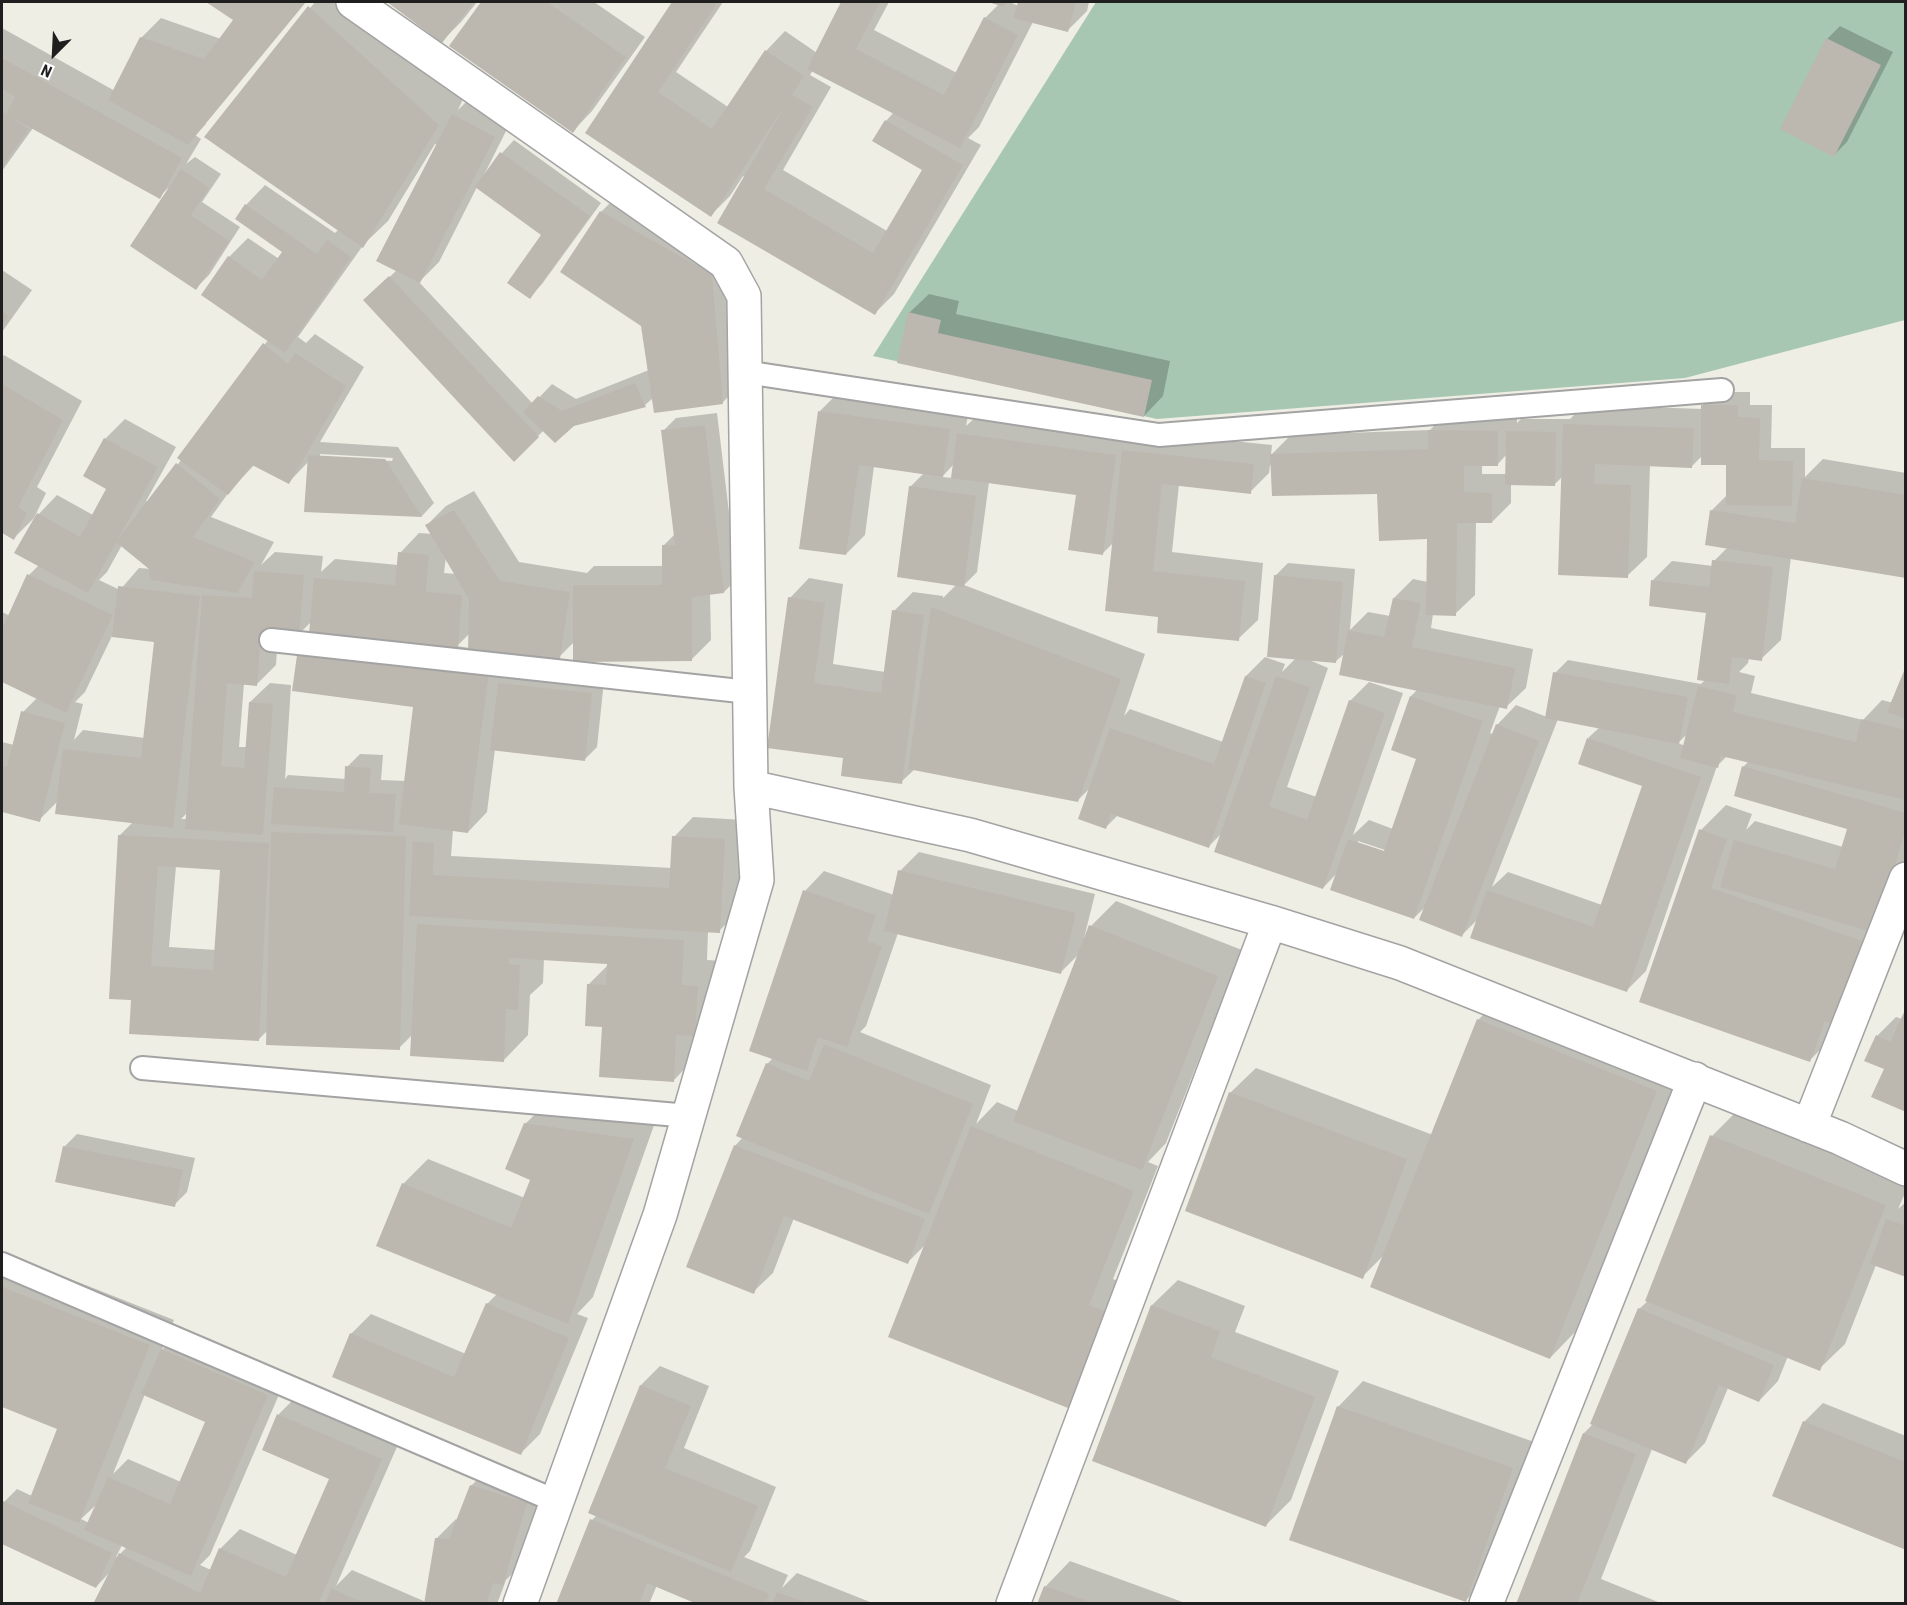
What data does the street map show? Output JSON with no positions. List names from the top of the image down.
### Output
{
  "north": "bottom left"
}
